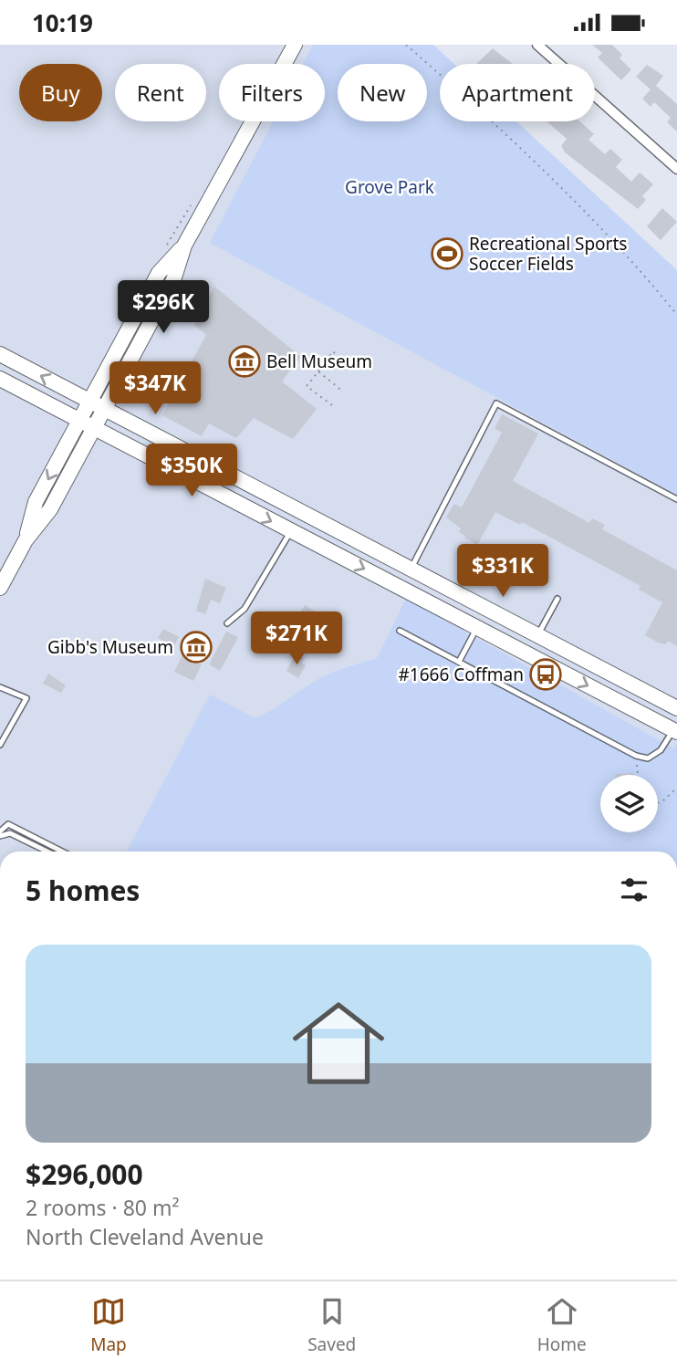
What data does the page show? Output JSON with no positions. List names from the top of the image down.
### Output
{
  "parks": ["Grove Park"],
  "places": {
    "sports": ["Recreational Sports Soccer Fields"],
    "museum": ["Bell Museum", "Gibb's Museum"],
    "bus stop": ["#1666 Coffman"]
  },
  "page": {
    "status": "10:19",
    "chip": [
      "Buy",
      "Rent",
      "Filters",
      "New",
      "Apartment"
    ],
    "price": [
      "$296K",
      "$347K",
      "$350K",
      "$331K",
      "$271K"
    ],
    "heading": "5 homes",
    "list": [
      {
        "name": "$296,000",
        "note": "2 rooms · 80 m² · North Cleveland Avenue"
      }
    ],
    "tabs": ["Map", "Saved", "Home"]
  }
}
